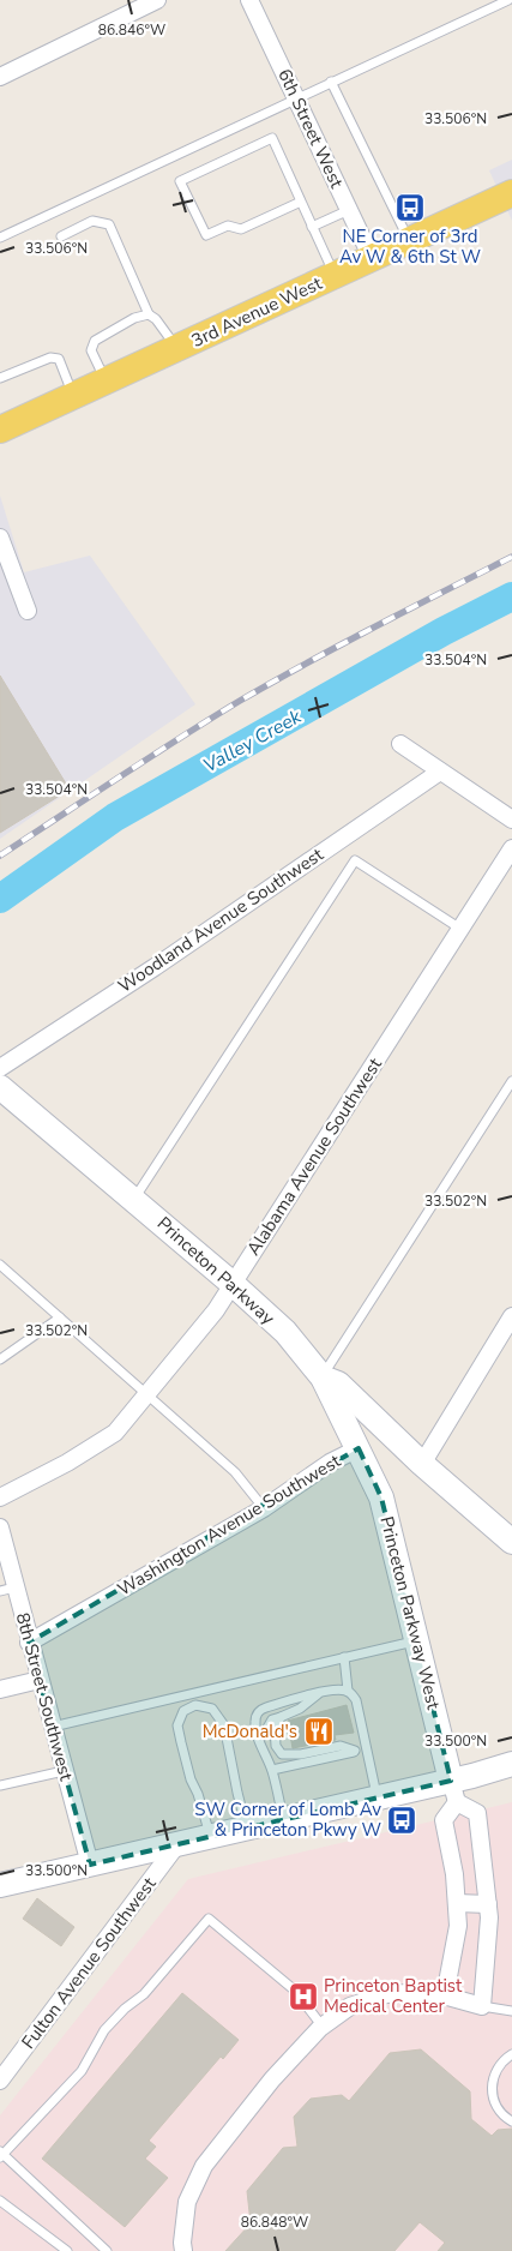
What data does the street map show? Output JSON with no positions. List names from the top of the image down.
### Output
{
  "streets": {
    "main road": [
      "3rd Avenue West",
      "Princeton Parkway",
      "Washington Avenue Southwest",
      "Princeton Parkway West"
    ],
    "street": [
      "6th Street West",
      "Woodland Avenue Southwest",
      "Alabama Avenue Southwest",
      "8th Street Southwest",
      "Fulton Avenue Southwest"
    ]
  },
  "crossings": [
    ["6th Street West", "3rd Avenue West"],
    ["Alabama Avenue Southwest", "Princeton Parkway"],
    ["Princeton Parkway", "Washington Avenue Southwest"],
    ["Washington Avenue Southwest", "Princeton Parkway West"],
    ["Washington Avenue Southwest", "8th Street Southwest"]
  ],
  "water": ["Valley Creek"],
  "places": {
    "bus stop": ["NE Corner of 3rd Av W & 6th St W", "SW Corner of Lomb Av & Princeton Pkwy W"],
    "restaurant": ["McDonald's"],
    "hospital": ["Princeton Baptist Medical Center"]
  },
  "coordinates": [
    "86.846°W",
    "33.506°N",
    "33.504°N",
    "33.502°N",
    "33.500°N",
    "86.848°W"
  ]
}
